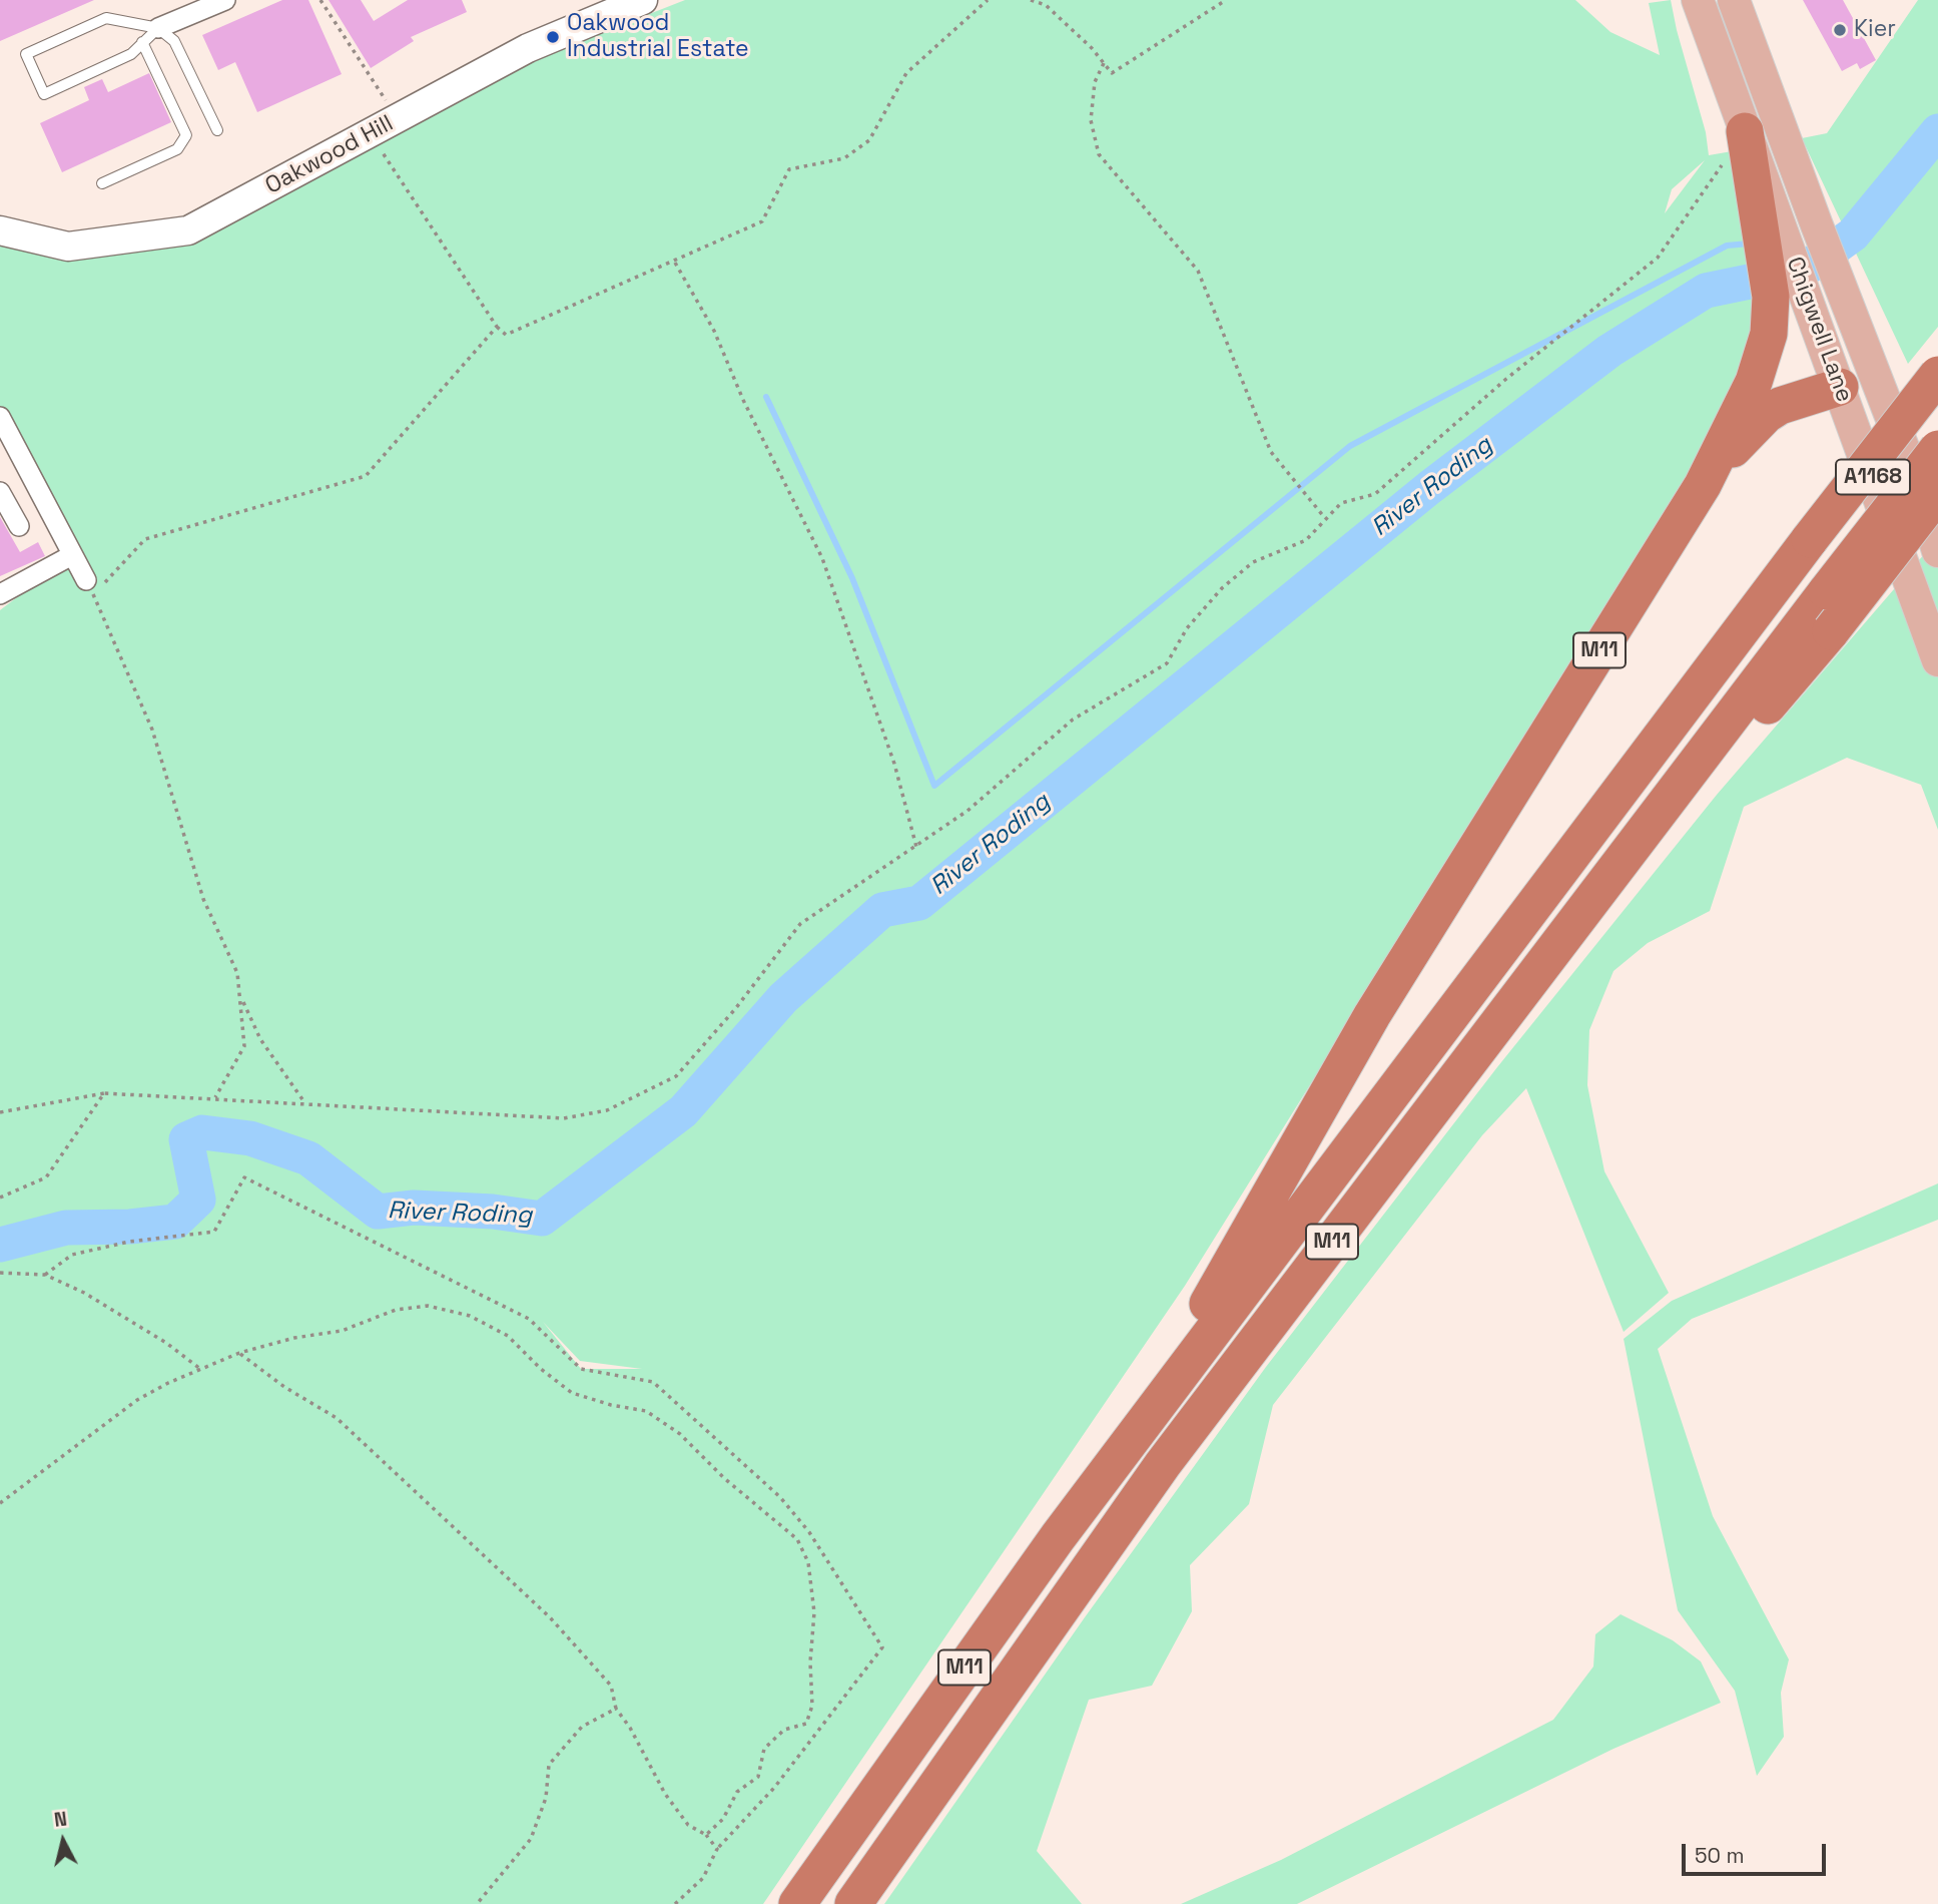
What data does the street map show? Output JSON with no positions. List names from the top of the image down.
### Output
{
  "streets": {
    "highway": ["M11"],
    "main road": ["Chigwell Lane", "A1168"],
    "street": ["Oakwood Hill"]
  },
  "crossings": [
    ["Chigwell Lane", "M11"]
  ],
  "water": ["River Roding"],
  "places": ["Kier", "Oakwood Industrial Estate"],
  "scale_bar": "50 m",
  "north": "top"
}
